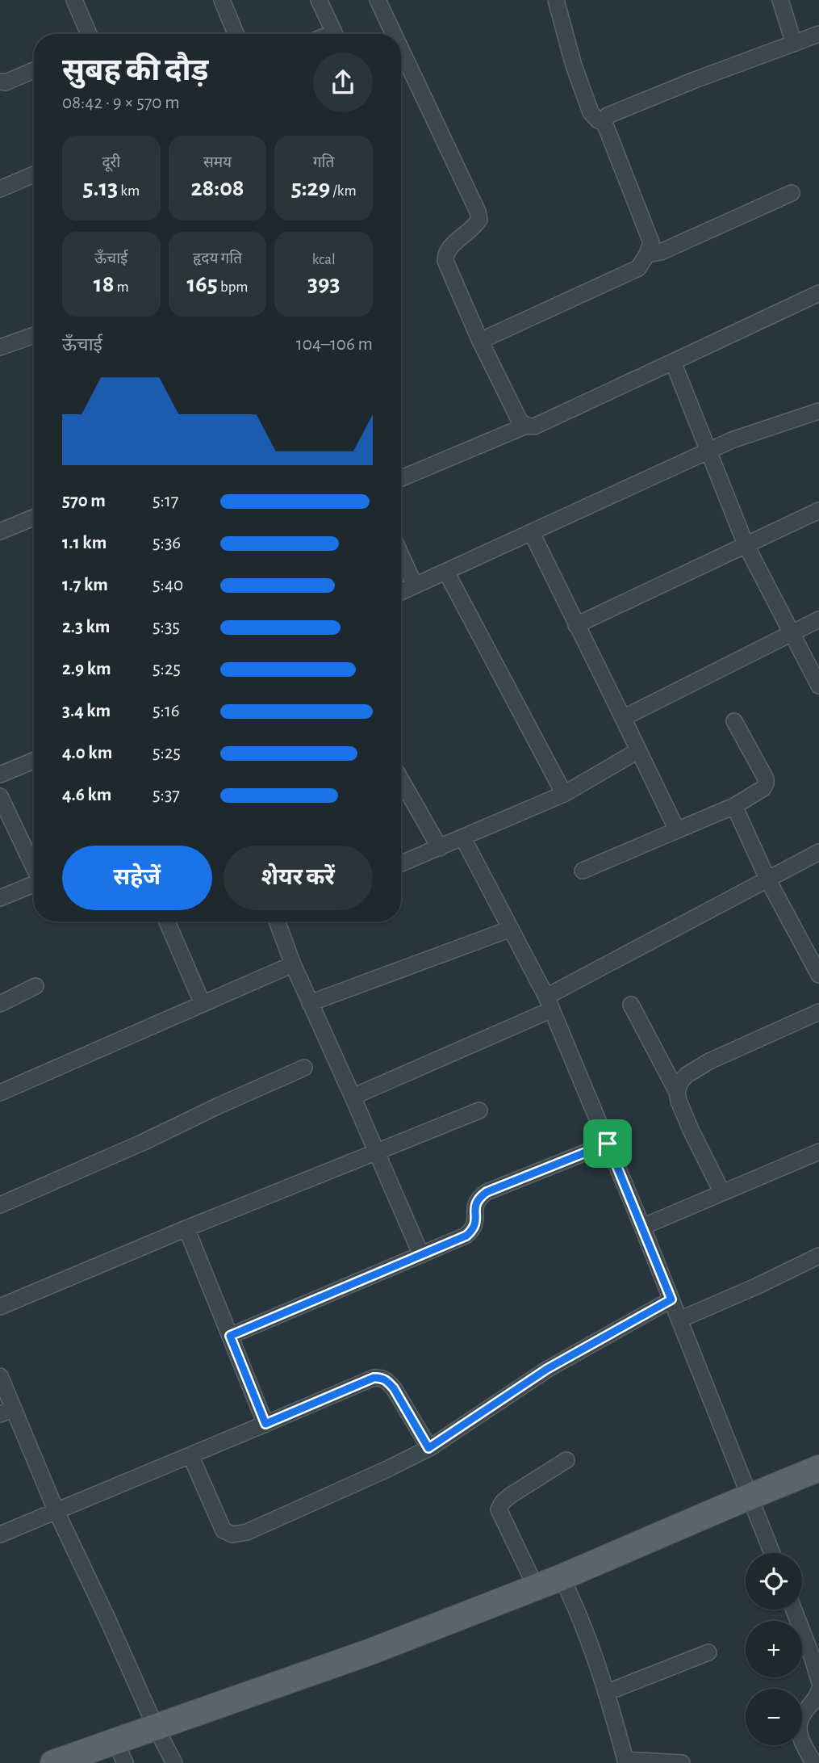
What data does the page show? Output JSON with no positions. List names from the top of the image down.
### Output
{
  "page": {
    "heading": ["सुबह की दौड़", "08:42 · 9 × 570 m"],
    "stats": [
      ["दूरी", "5.13 km"],
      ["समय", "28:08"],
      ["गति", "5:29 /km"],
      ["ऊँचाई", "18 m"],
      ["हृदय गति", "165 bpm"],
      ["kcal", "393"]
    ],
    "chart": ["ऊँचाई", "104–106 m"],
    "list": [
      {
        "name": "570 m",
        "note": "5:17"
      },
      {
        "name": "1.1 km",
        "note": "5:36"
      },
      {
        "name": "1.7 km",
        "note": "5:40"
      },
      {
        "name": "2.3 km",
        "note": "5:35"
      },
      {
        "name": "2.9 km",
        "note": "5:25"
      },
      {
        "name": "3.4 km",
        "note": "5:16"
      },
      {
        "name": "4.0 km",
        "note": "5:25"
      },
      {
        "name": "4.6 km",
        "note": "5:37"
      }
    ],
    "buttons": ["सहेजें", "शेयर करें"],
    "map_buttons": ["+", "−"]
  }
}
